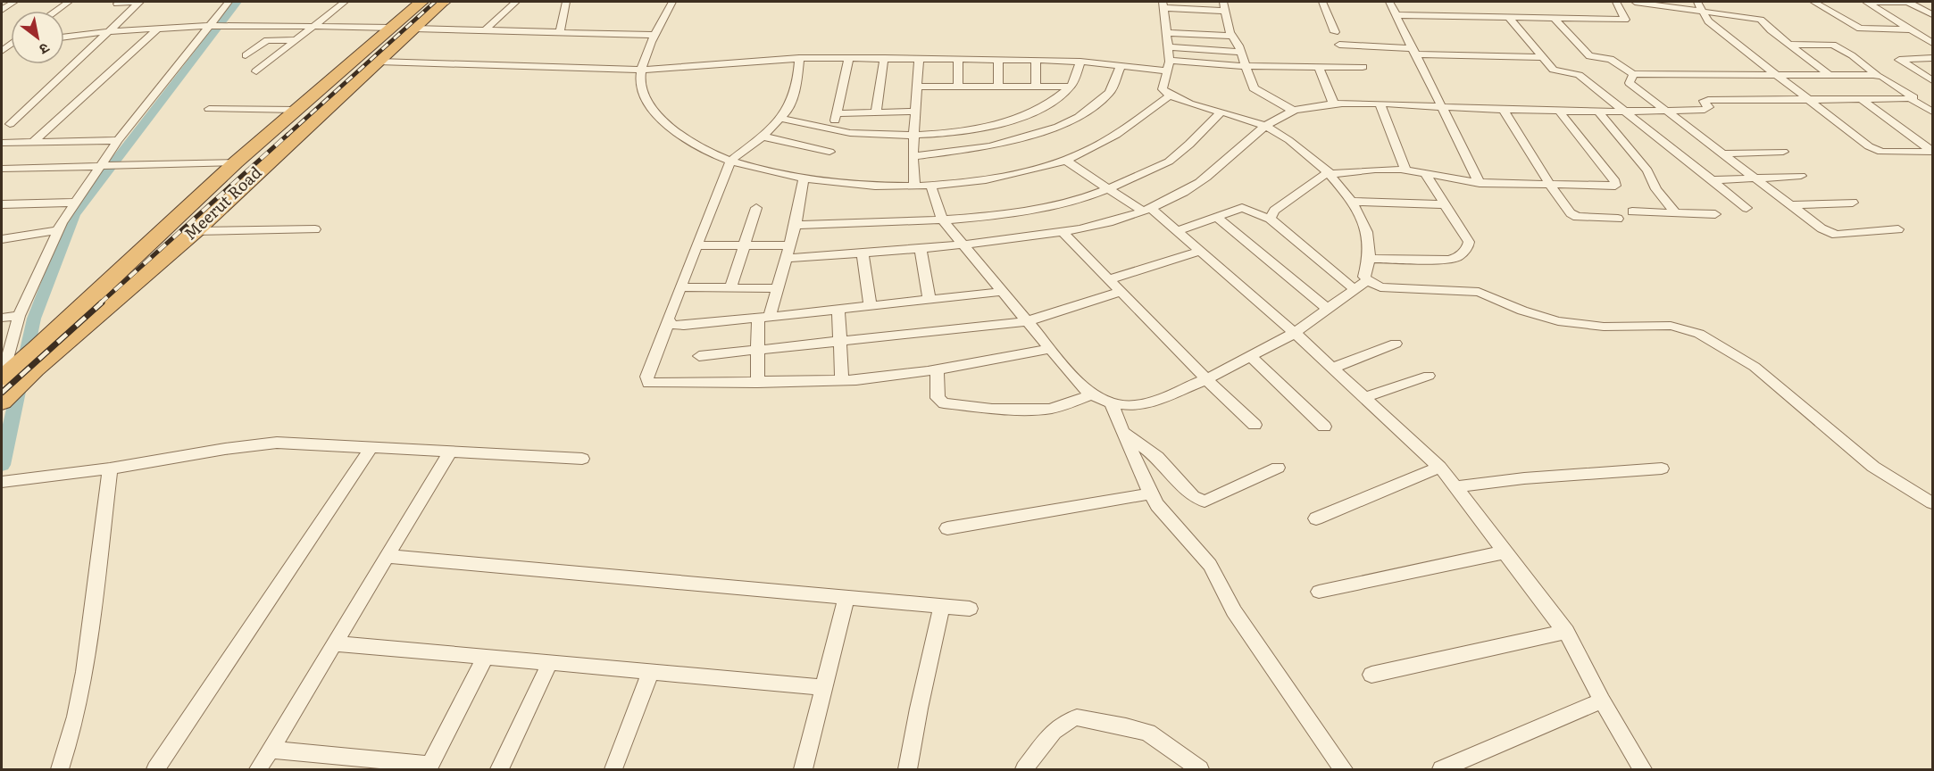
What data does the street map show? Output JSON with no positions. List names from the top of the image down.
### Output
{
  "streets": {
    "highway": ["Meerut Road"]
  },
  "north": "bottom right"
}
